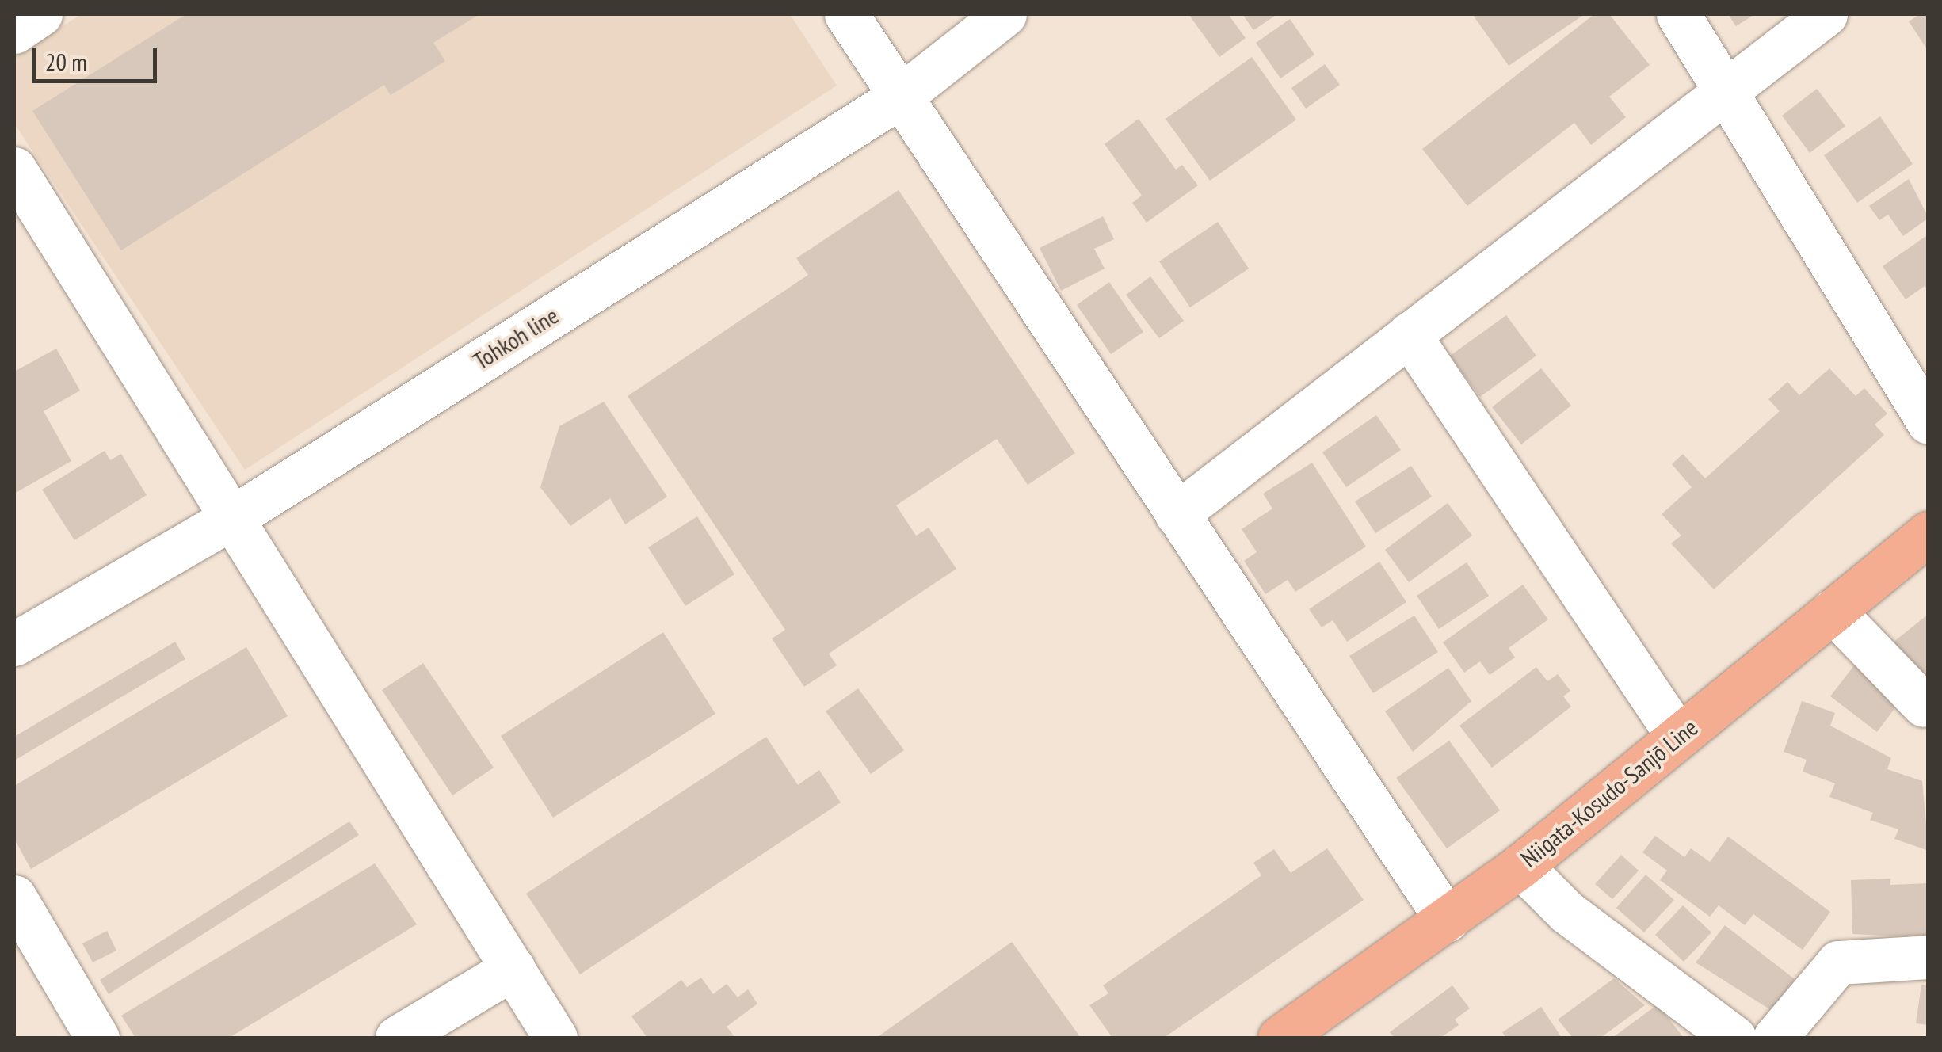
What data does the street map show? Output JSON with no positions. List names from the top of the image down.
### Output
{
  "streets": {
    "main road": ["Niigata-Kosudo-Sanjō Line"],
    "street": ["Tohkoh line"]
  },
  "scale_bar": "20 m"
}
